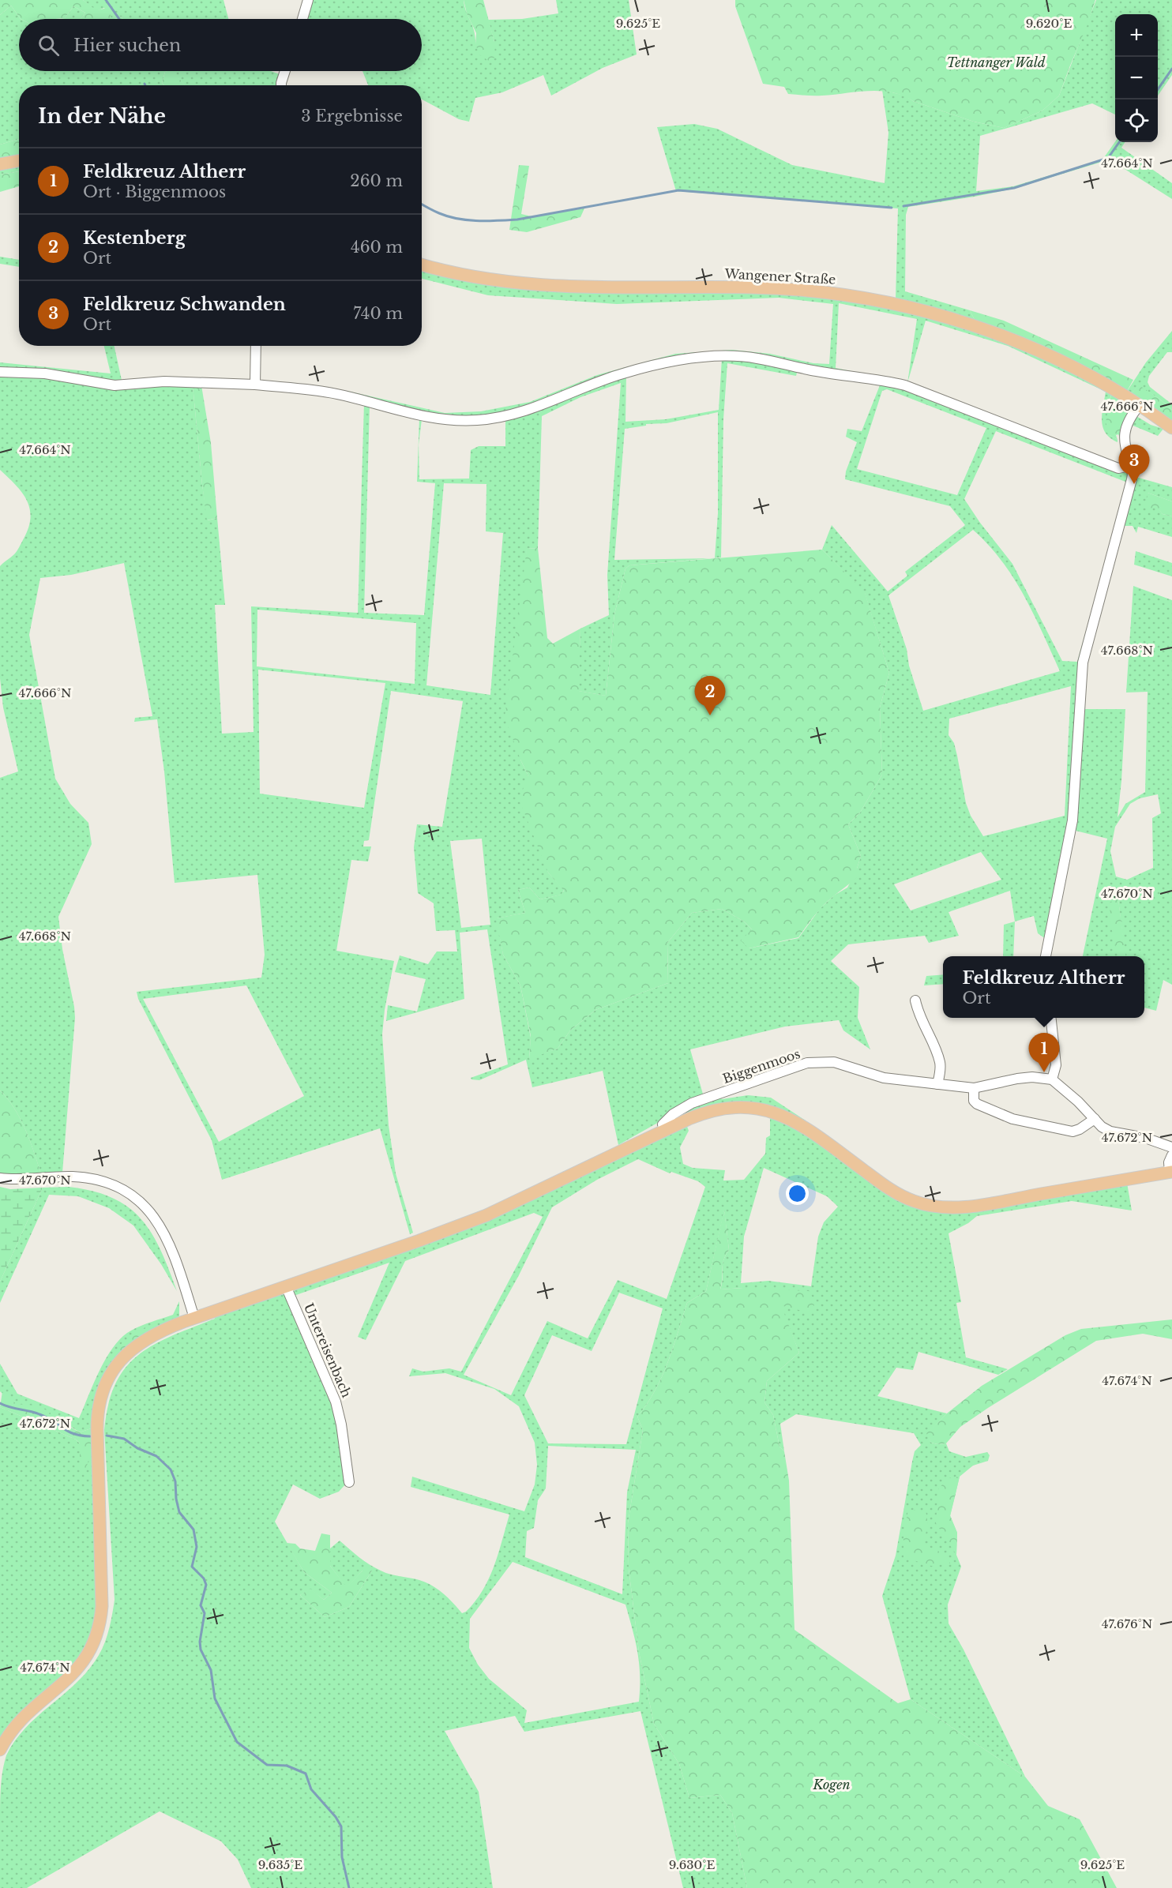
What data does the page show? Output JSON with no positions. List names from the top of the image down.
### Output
{
  "streets": {
    "main road": ["Wangener Straße"],
    "street": ["Biggenmoos", "Untereisenbach"]
  },
  "parks": ["Tettnanger Wald", "Kogen"],
  "page": {
    "map_buttons": ["+", "−"],
    "search": "Hier suchen",
    "heading": ["In der Nähe", "3 Ergebnisse"],
    "list": [
      {
        "mark": "1",
        "name": "Feldkreuz Altherr",
        "note": "Ort · Biggenmoos",
        "value": "260 m"
      },
      {
        "mark": "2",
        "name": "Kestenberg",
        "note": "Ort",
        "value": "460 m"
      },
      {
        "mark": "3",
        "name": "Feldkreuz Schwanden",
        "note": "Ort",
        "value": "740 m"
      }
    ],
    "pins": ["3", "2", "1"],
    "popup": ["Feldkreuz Altherr", "Ort"]
  },
  "coordinates": [
    "9.625°E",
    "9.620°E",
    "47.664°N",
    "47.666°N",
    "47.668°N",
    "47.670°N",
    "47.672°N",
    "47.674°N",
    "47.676°N",
    "9.635°E",
    "9.630°E"
  ]
}
